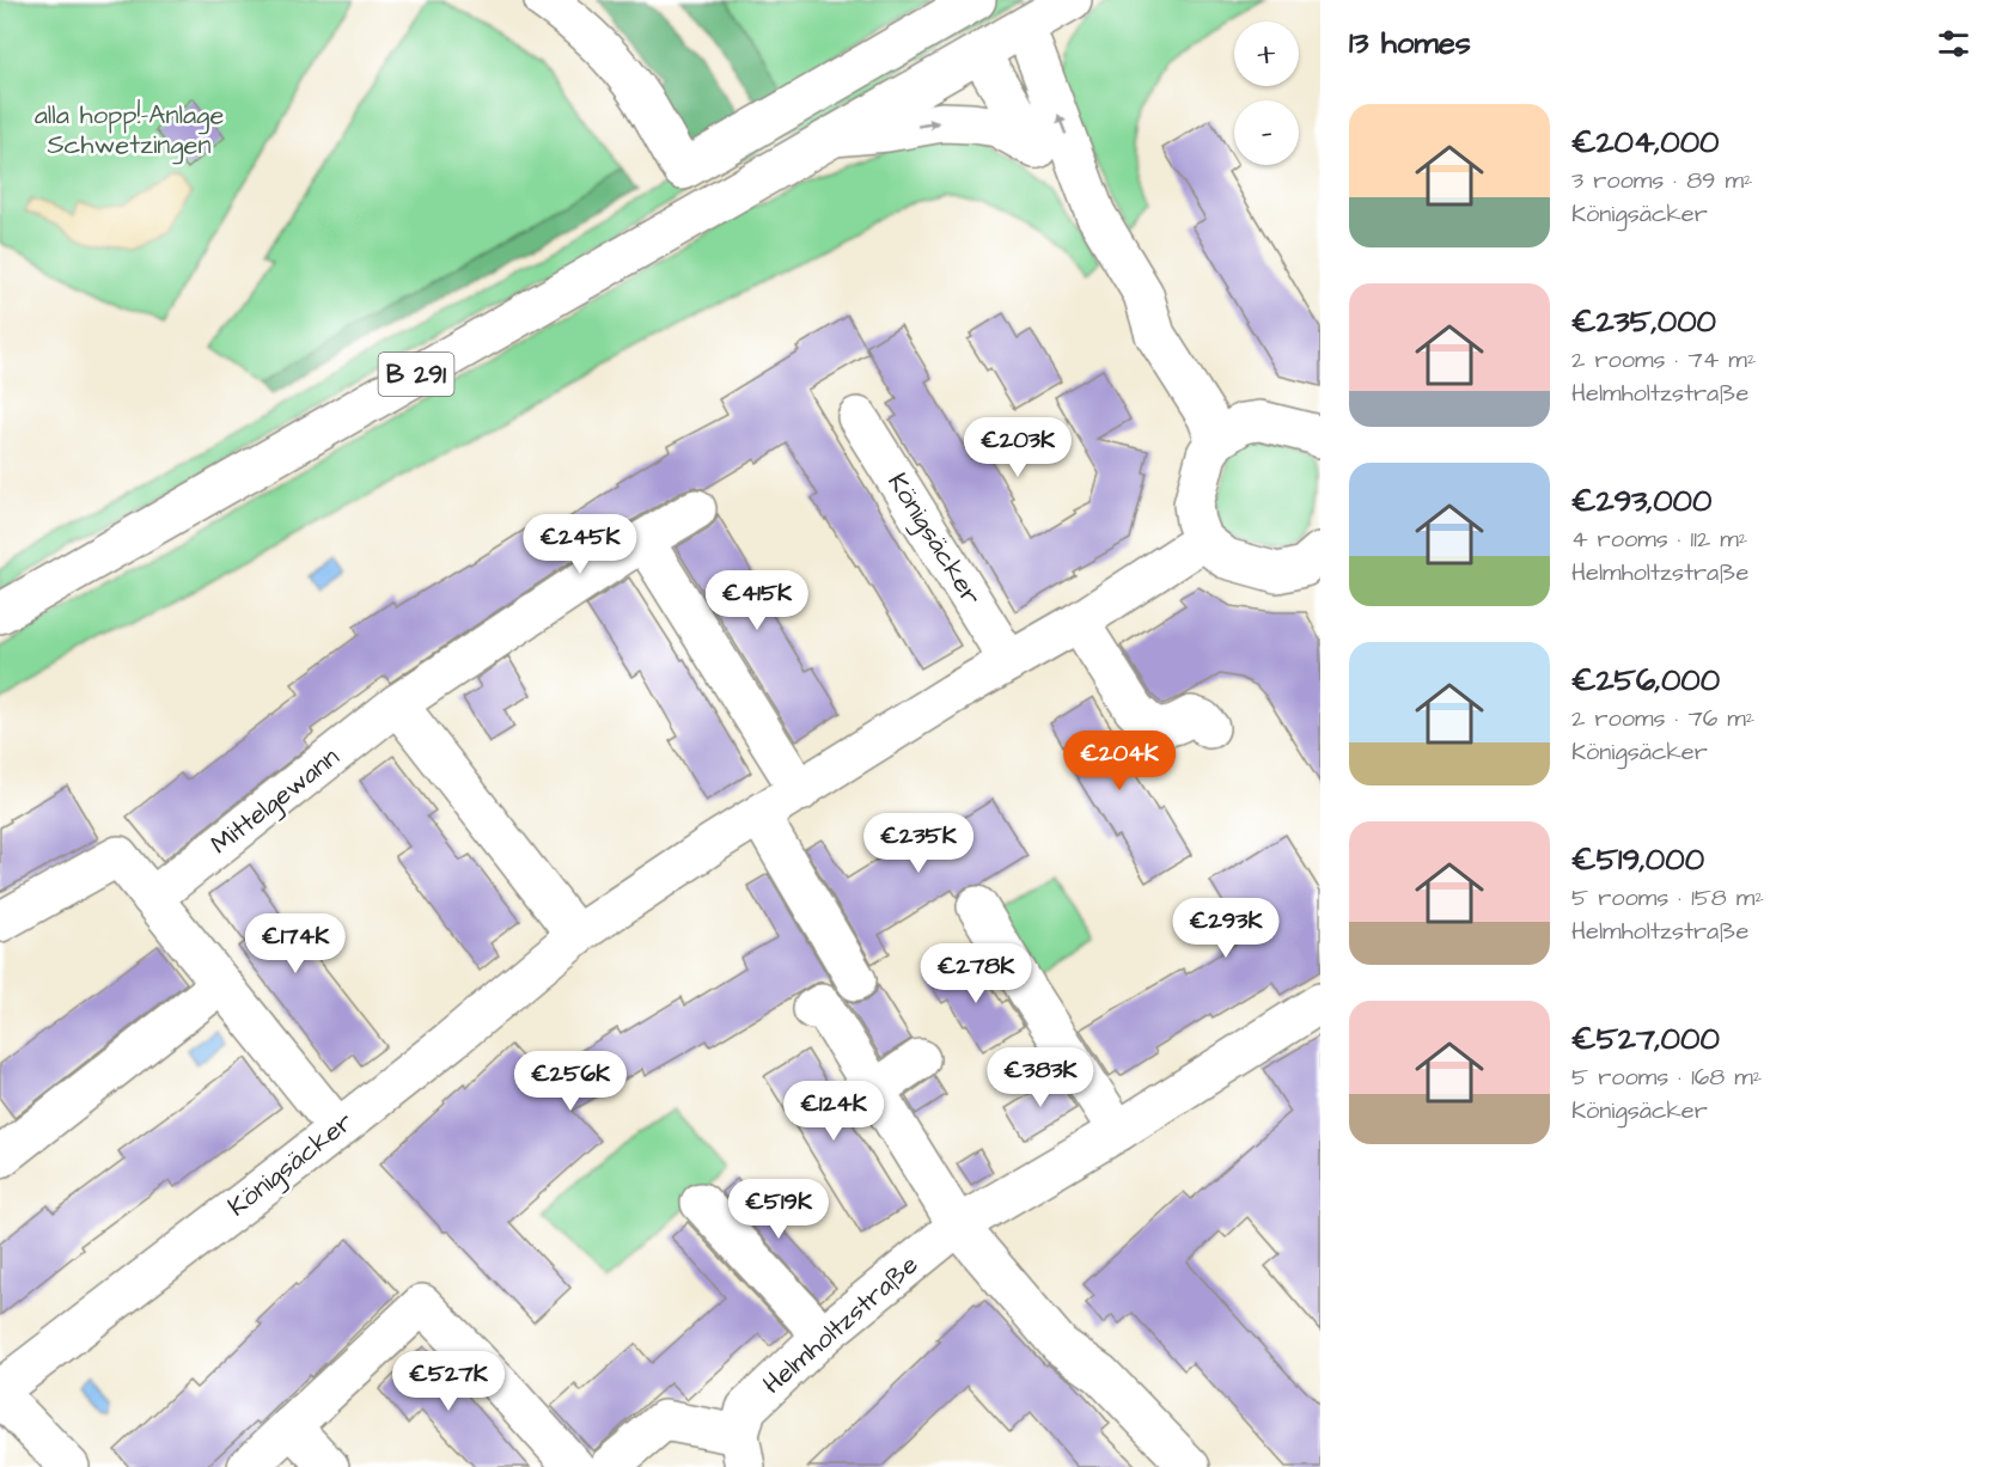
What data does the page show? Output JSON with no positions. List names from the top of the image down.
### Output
{
  "streets": {
    "street": [
      "B 291",
      "Königsäcker",
      "Mittelgewann",
      "Helmholtzstraße"
    ]
  },
  "parks": ["alla hopp!-Anlage Schwetzingen"],
  "page": {
    "heading": "13 homes",
    "map_buttons": ["+", "−"],
    "list": [
      {
        "name": "€204,000",
        "note": "3 rooms · 89 m² · Königsäcker"
      },
      {
        "name": "€235,000",
        "note": "2 rooms · 74 m² · Helmholtzstraße"
      },
      {
        "name": "€293,000",
        "note": "4 rooms · 112 m² · Helmholtzstraße"
      },
      {
        "name": "€256,000",
        "note": "2 rooms · 76 m² · Königsäcker"
      },
      {
        "name": "€519,000",
        "note": "5 rooms · 158 m² · Helmholtzstraße"
      },
      {
        "name": "€527,000",
        "note": "5 rooms · 168 m² · Königsäcker"
      }
    ],
    "price": [
      "€203K",
      "€245K",
      "€415K",
      "€204K",
      "€235K",
      "€293K",
      "€174K",
      "€278K",
      "€383K",
      "€256K",
      "€124K",
      "€519K",
      "€527K"
    ]
  }
}
